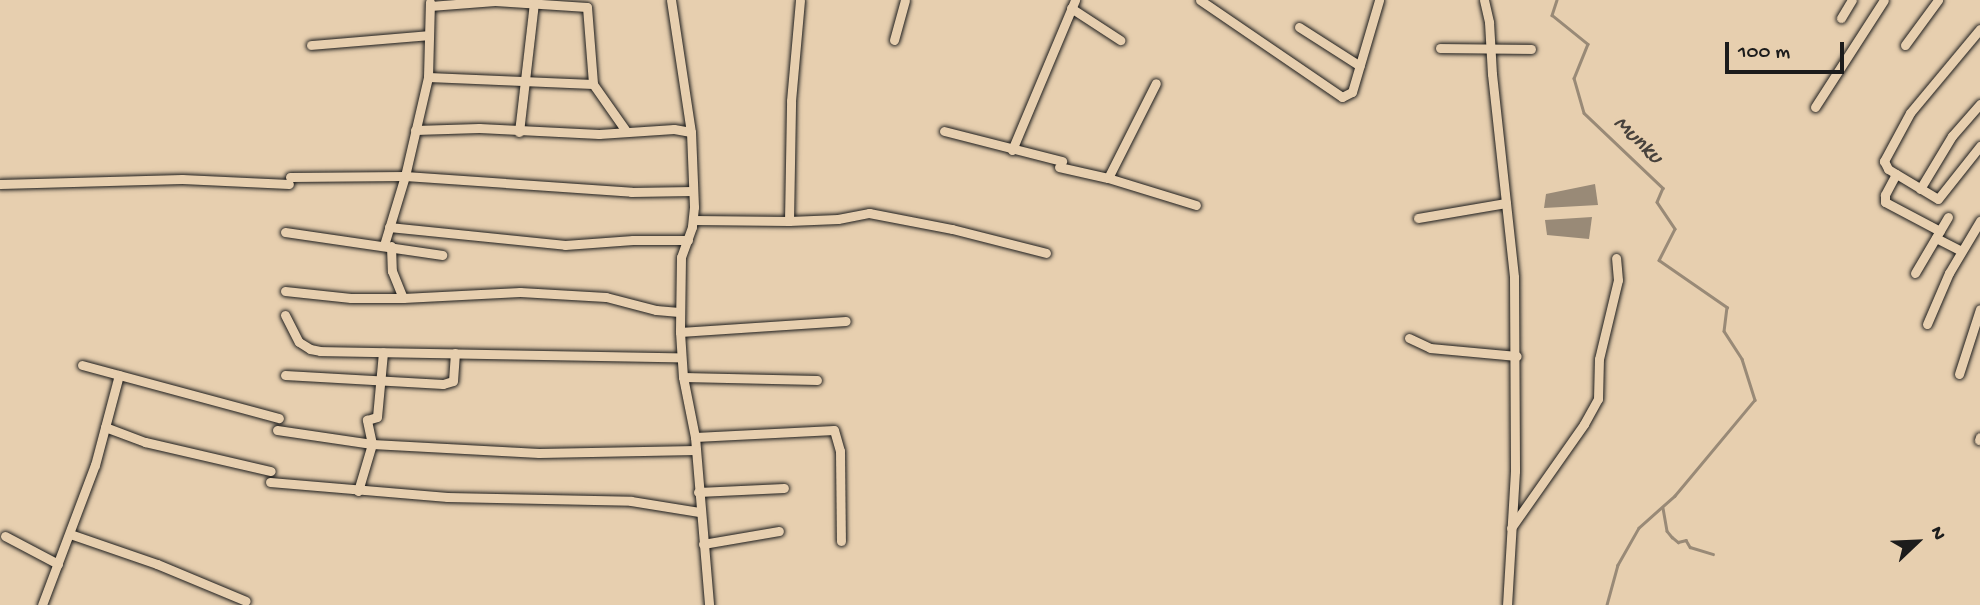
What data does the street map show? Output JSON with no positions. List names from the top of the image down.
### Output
{
  "water": ["Munku"],
  "scale_bar": "100 m",
  "north": "top right"
}
